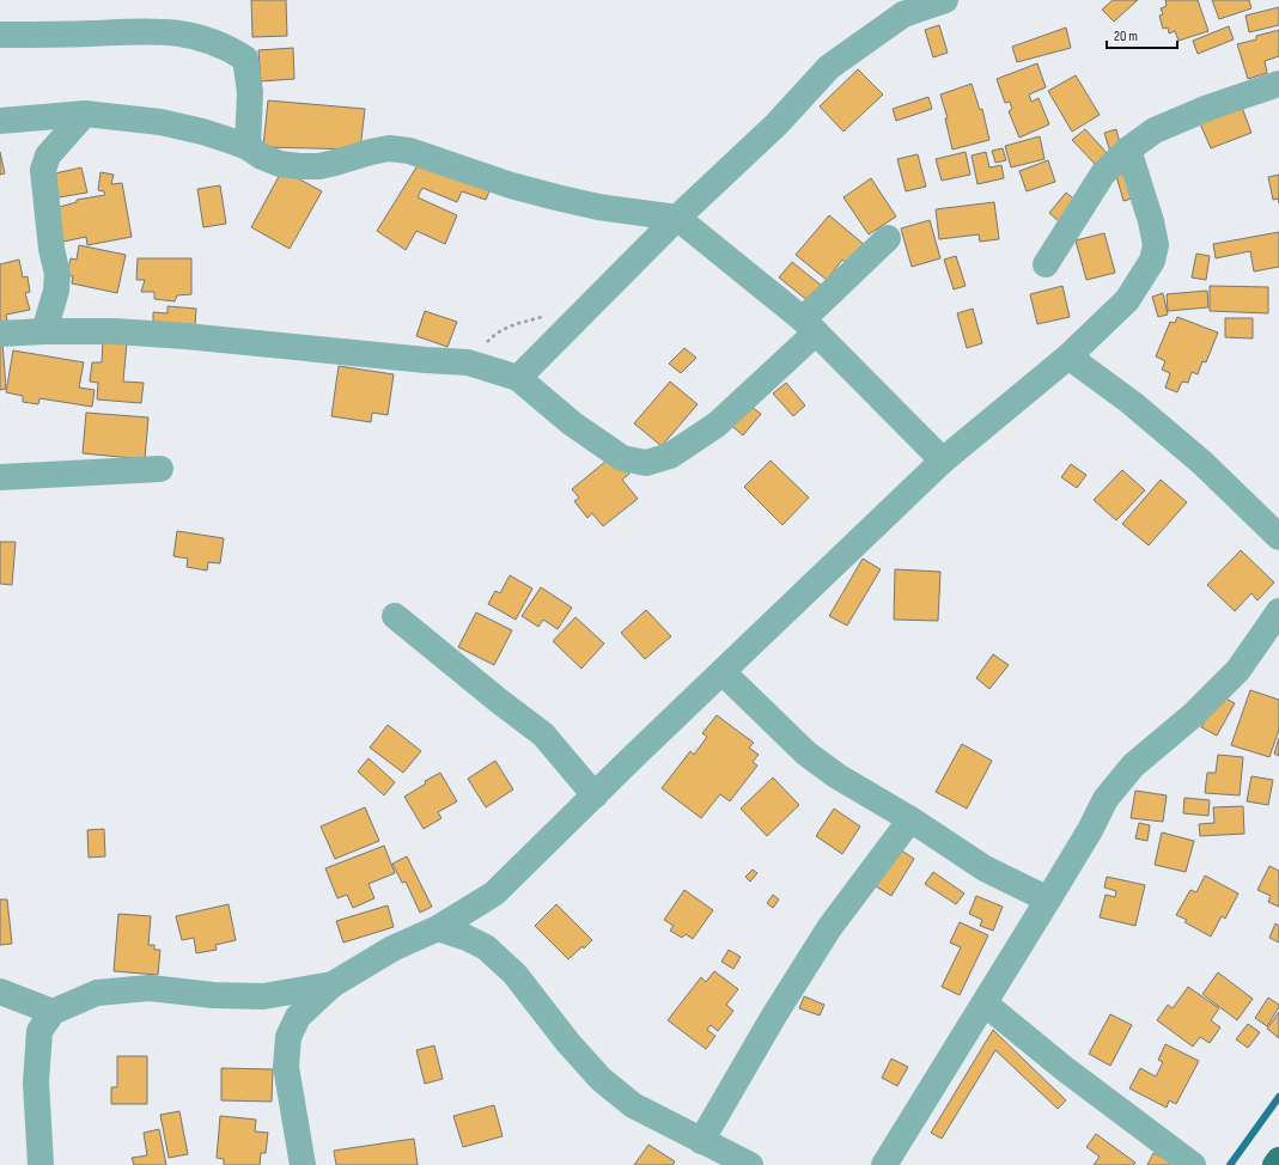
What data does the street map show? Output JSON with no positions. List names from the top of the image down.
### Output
{
  "scale_bar": "20 m"
}
